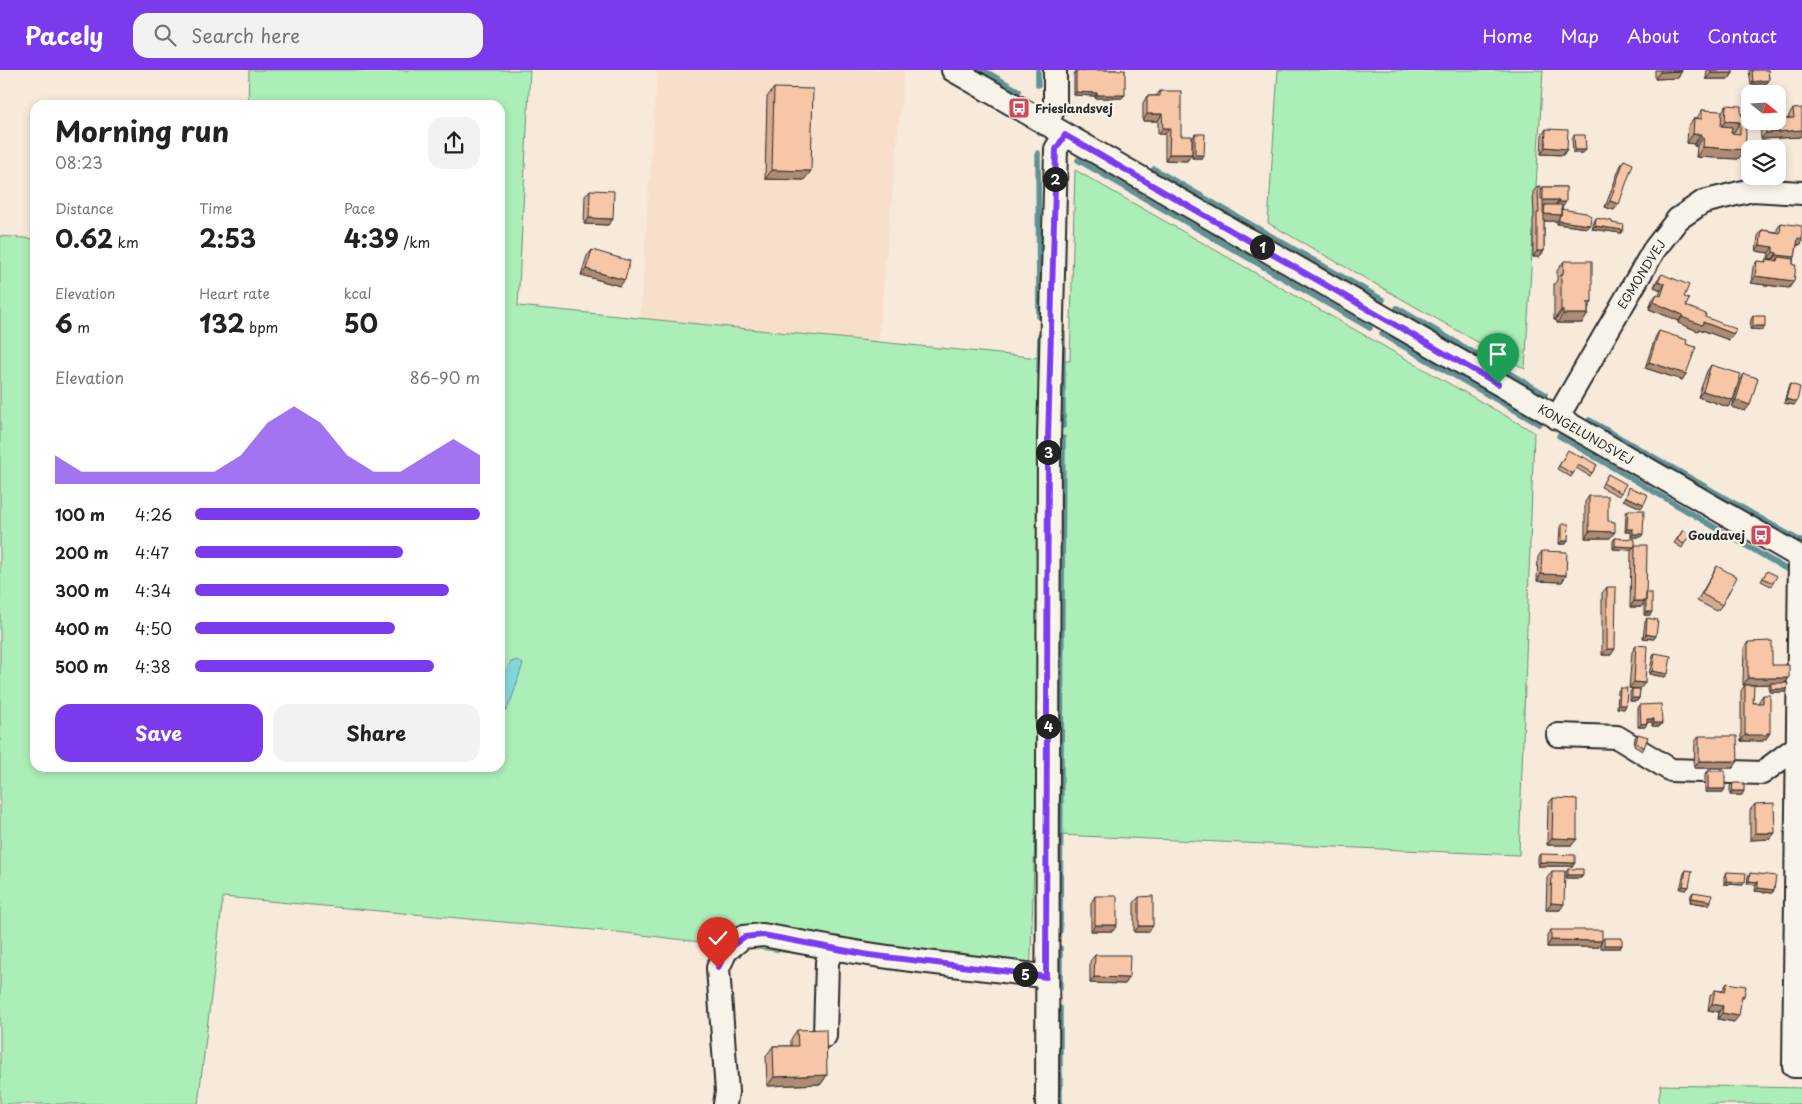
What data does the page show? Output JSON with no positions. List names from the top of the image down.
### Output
{
  "streets": {
    "street": ["EGMONDVEJ", "KONGELUNDSVEJ"]
  },
  "crossings": [
    ["EGMONDVEJ", "KONGELUNDSVEJ"]
  ],
  "places": {
    "bus stop": ["Frieslandsvej", "Goudavej"]
  },
  "north": "right",
  "page": {
    "header": "Pacely",
    "search": "Search here",
    "nav": [
      "Home",
      "Map",
      "About",
      "Contact"
    ],
    "heading": ["Morning run", "08:23"],
    "pins": [
      "2",
      "1",
      "3",
      "4",
      "5"
    ],
    "stats": [
      ["Distance", "0.62 km"],
      ["Time", "2:53"],
      ["Pace", "4:39 /km"],
      ["Elevation", "6 m"],
      ["Heart rate", "132 bpm"],
      ["kcal", "50"]
    ],
    "chart": ["Elevation", "86–90 m"],
    "list": [
      {
        "name": "100 m",
        "note": "4:26"
      },
      {
        "name": "200 m",
        "note": "4:47"
      },
      {
        "name": "300 m",
        "note": "4:34"
      },
      {
        "name": "400 m",
        "note": "4:50"
      },
      {
        "name": "500 m",
        "note": "4:38"
      }
    ],
    "buttons": ["Save", "Share"]
  }
}
